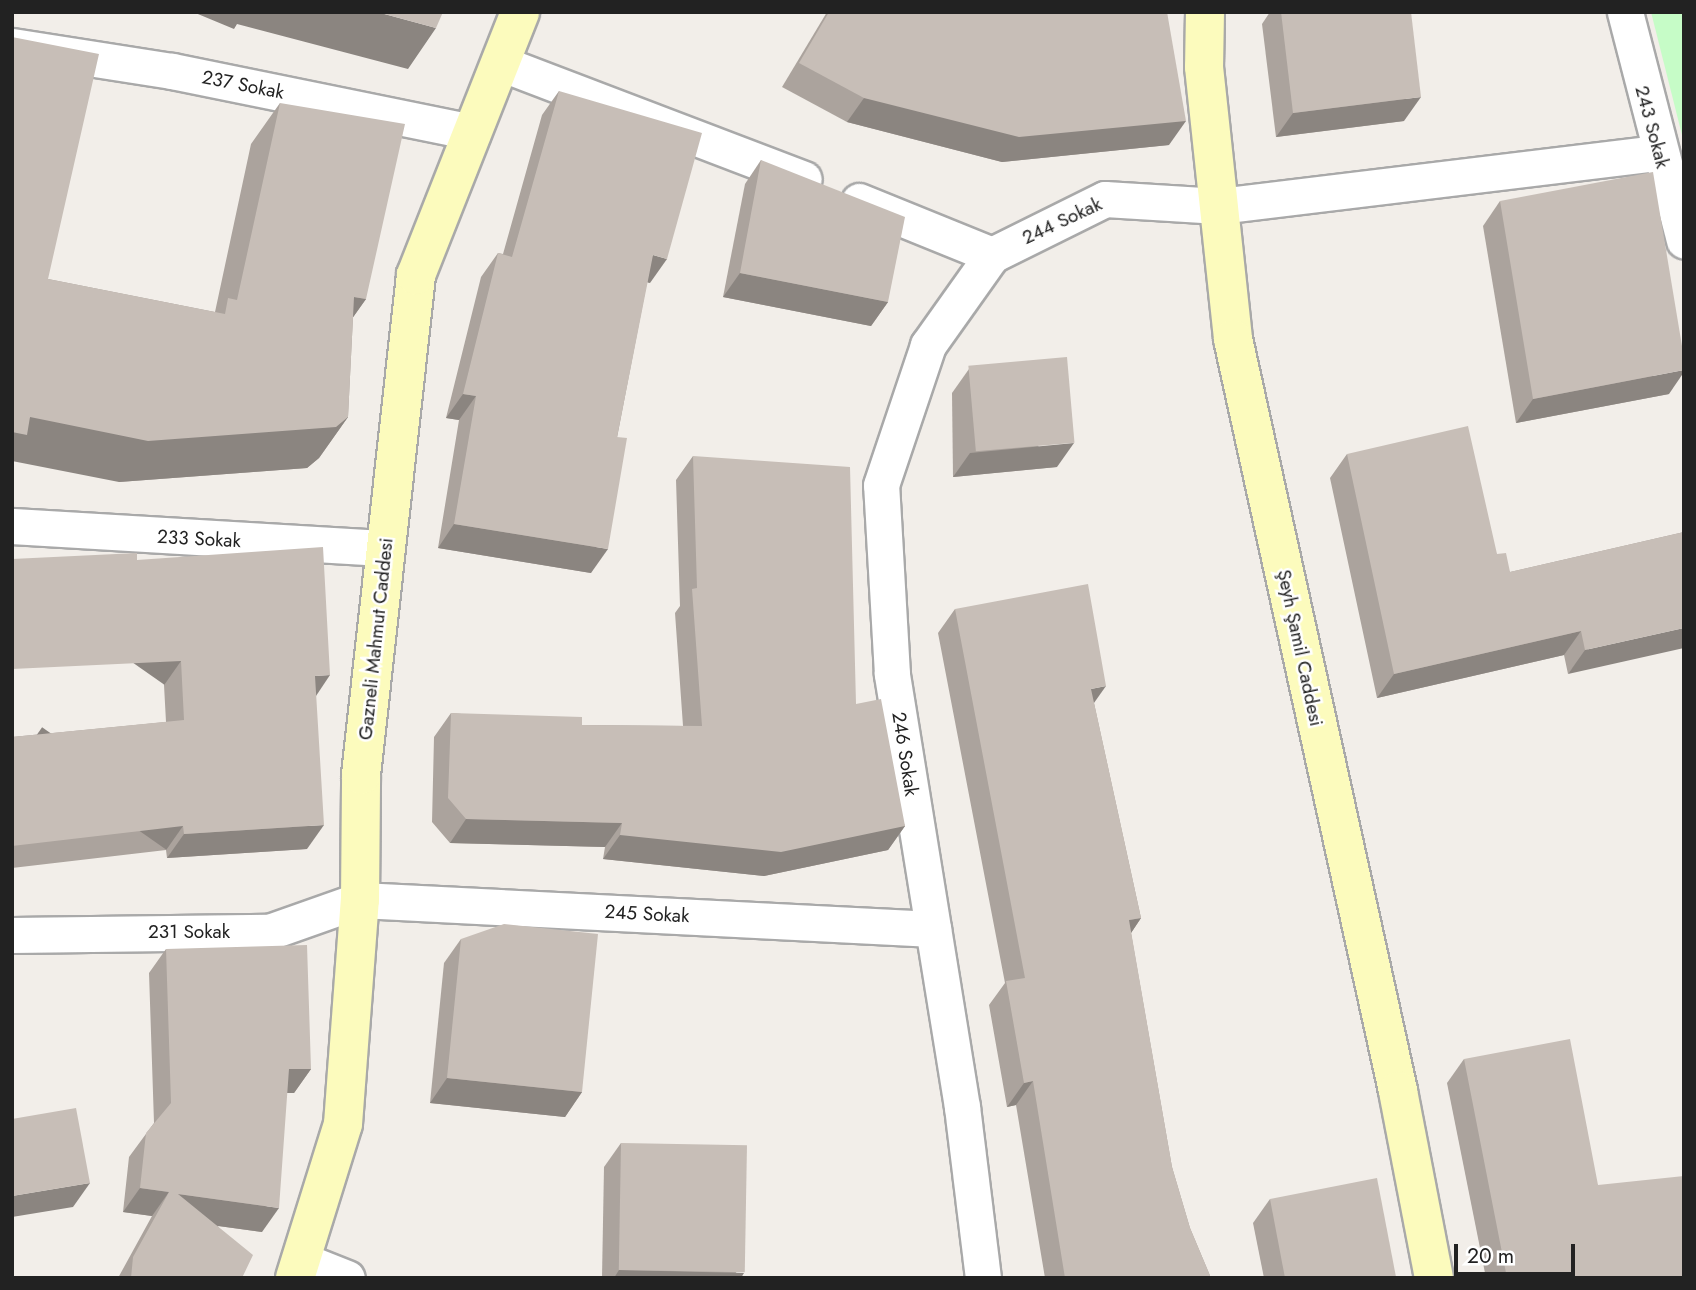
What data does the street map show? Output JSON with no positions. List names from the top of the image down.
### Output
{
  "streets": {
    "street": [
      "237 Sokak",
      "243 Sokak",
      "244 Sokak",
      "233 Sokak",
      "Gazneli Mahmut Caddesi",
      "Şeyh Şamil Caddesi",
      "246 Sokak",
      "245 Sokak",
      "231 Sokak"
    ]
  },
  "crossings": [
    ["237 Sokak", "Gazneli Mahmut Caddesi"],
    ["243 Sokak", "244 Sokak"],
    ["244 Sokak", "Şeyh Şamil Caddesi"],
    ["244 Sokak", "246 Sokak"],
    ["233 Sokak", "Gazneli Mahmut Caddesi"],
    ["Gazneli Mahmut Caddesi", "245 Sokak"],
    ["Gazneli Mahmut Caddesi", "231 Sokak"],
    ["246 Sokak", "245 Sokak"],
    ["245 Sokak", "231 Sokak"]
  ],
  "scale_bar": "20 m"
}
